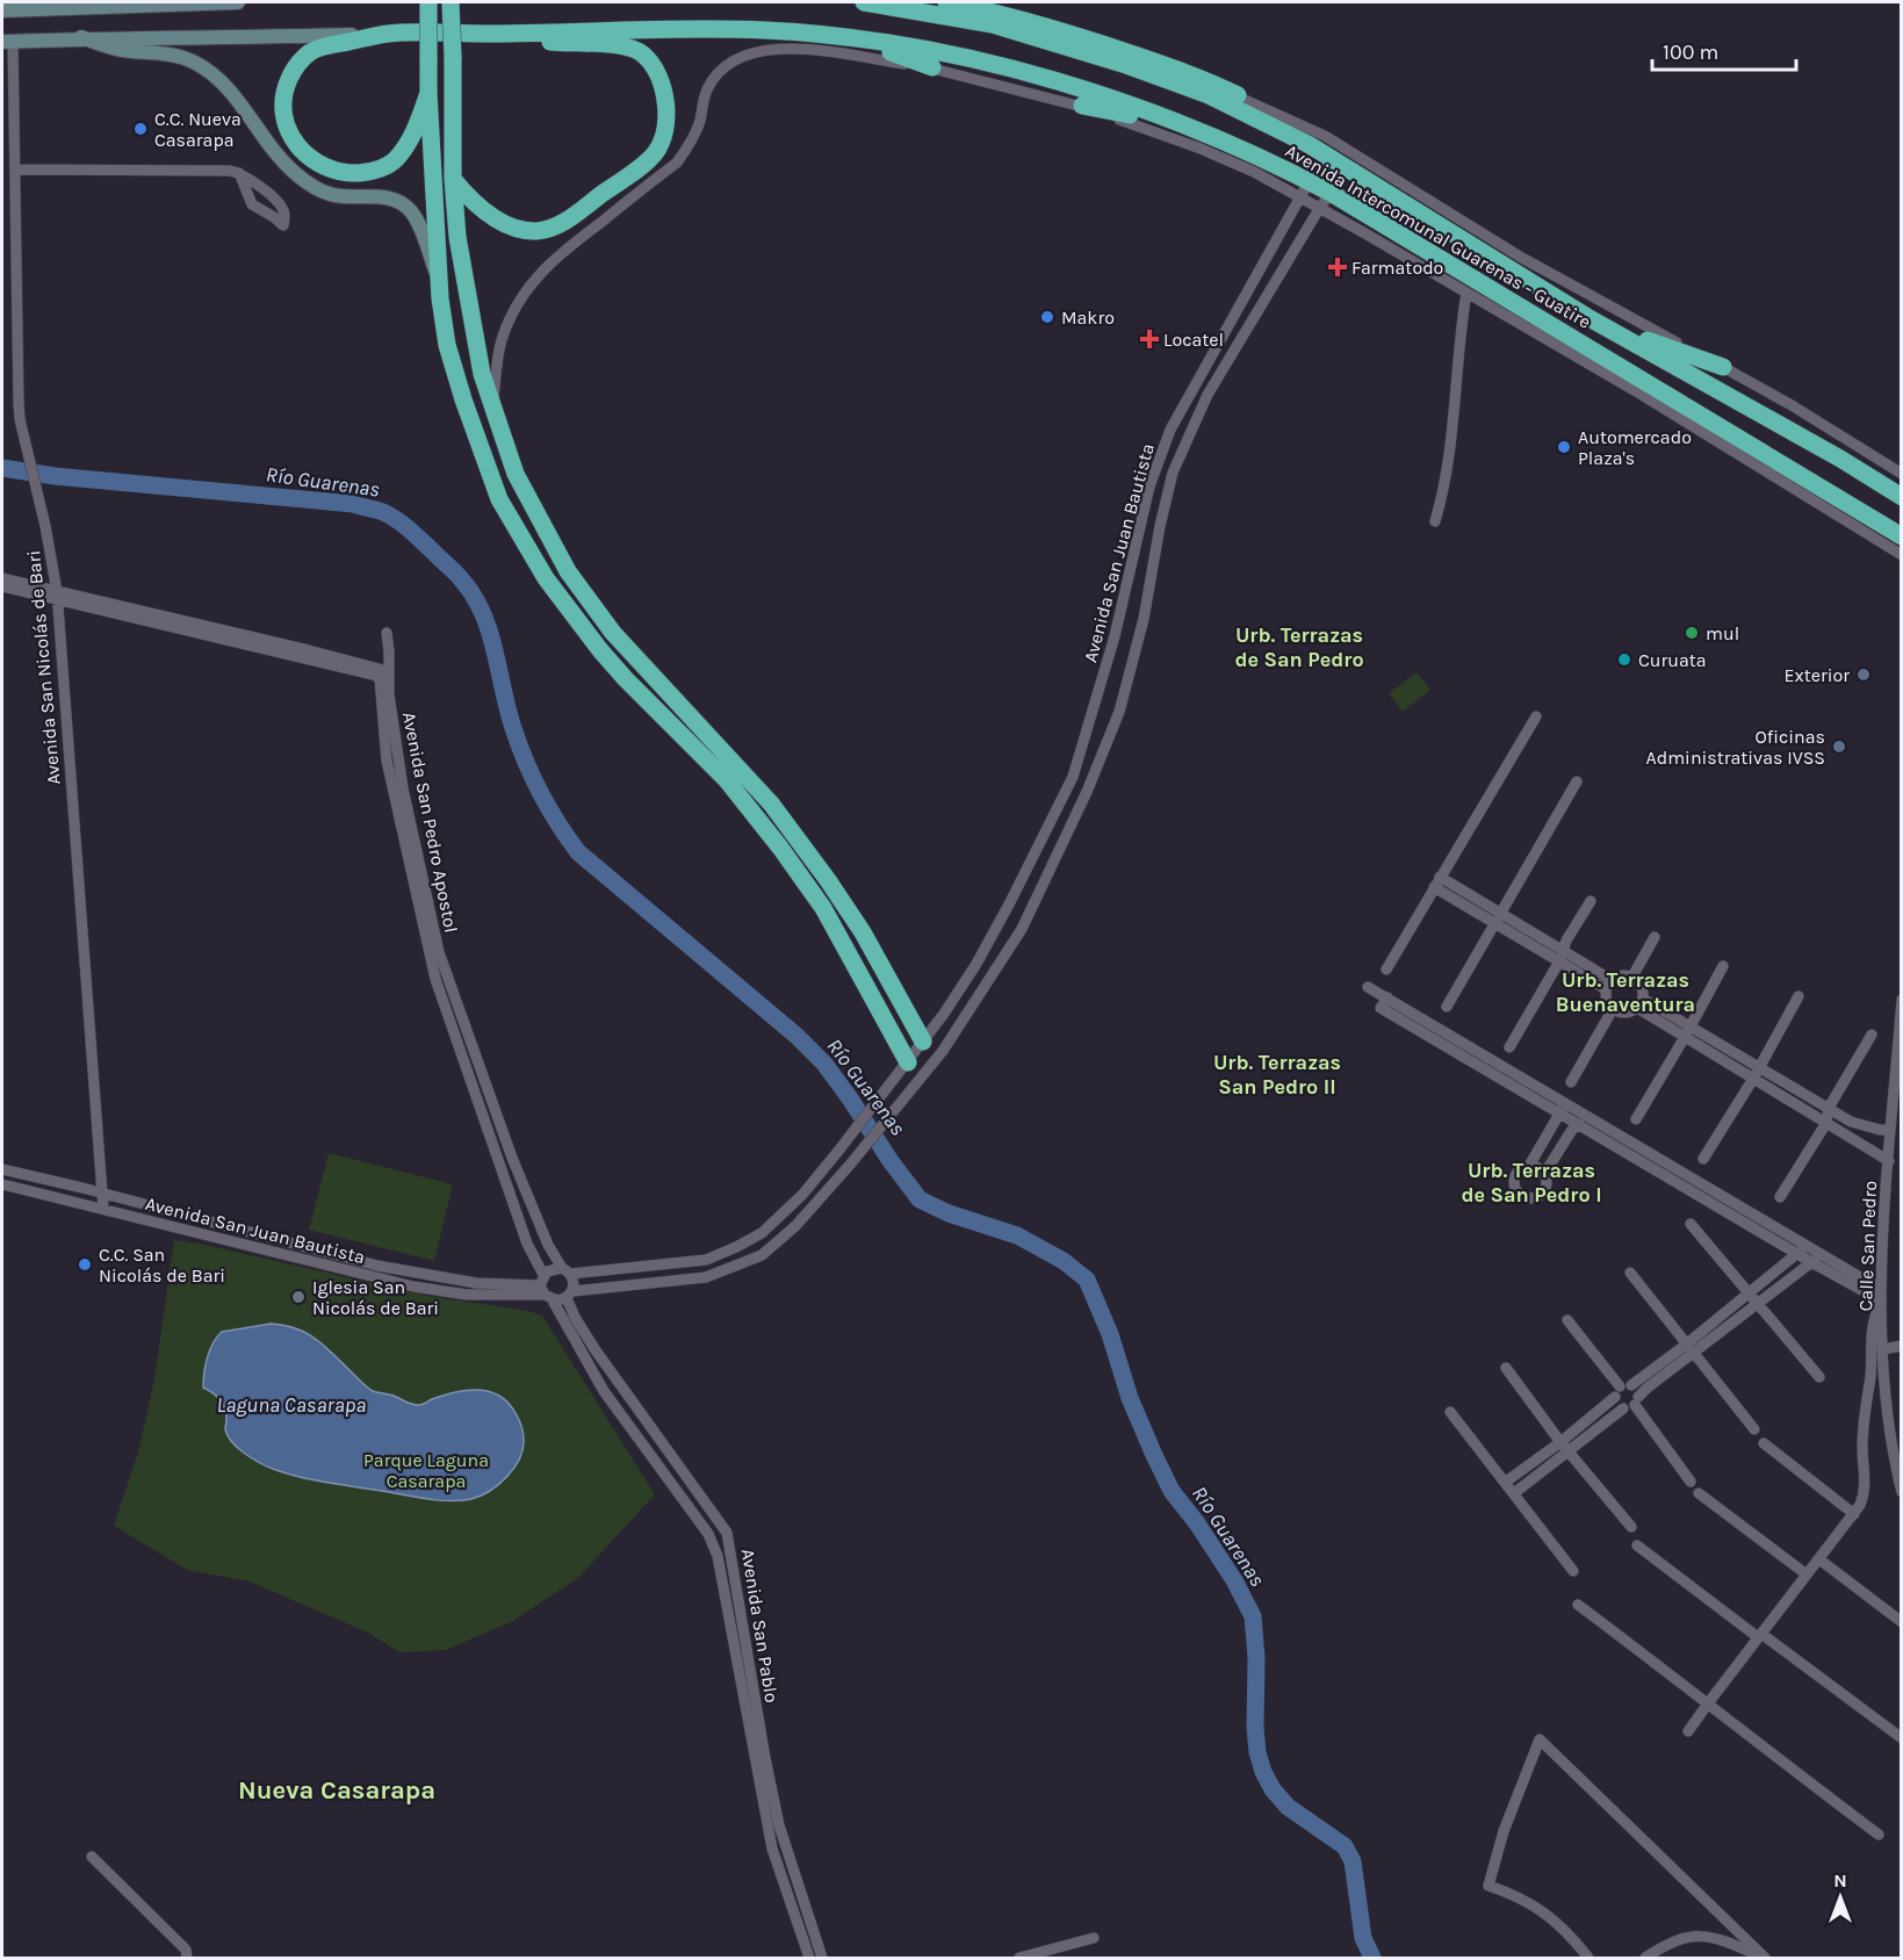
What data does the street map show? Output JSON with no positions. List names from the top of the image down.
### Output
{
  "streets": {
    "highway": ["Avenida Intercomunal Guarenas - Guatire"],
    "street": [
      "Avenida San Juan Bautista",
      "Avenida San Nicolás de Bari",
      "Avenida San Pedro Apostol",
      "Calle San Pedro",
      "Avenida San Pablo"
    ]
  },
  "crossings": [
    ["Avenida Intercomunal Guarenas - Guatire", "Avenida San Juan Bautista"],
    ["Avenida Intercomunal Guarenas - Guatire", "Avenida San Nicolás de Bari"],
    ["Avenida San Juan Bautista", "Avenida San Nicolás de Bari"],
    ["Avenida San Juan Bautista", "Avenida San Pedro Apostol"],
    ["Avenida San Juan Bautista", "Avenida San Pablo"],
    ["Avenida San Pedro Apostol", "Avenida San Pablo"]
  ],
  "districts": [
    "Urb. Terrazas de San Pedro",
    "Urb. Terrazas Buenaventura",
    "Urb. Terrazas San Pedro II",
    "Urb. Terrazas de San Pedro I",
    "Nueva Casarapa"
  ],
  "water": ["Río Guarenas", "Laguna Casarapa"],
  "parks": ["Parque Laguna Casarapa"],
  "places": {
    "other": [
      "C.C. Nueva Casarapa",
      "Makro",
      "Automercado Plaza's",
      "mul",
      "Curuata",
      "Exterior",
      "Oficinas Administrativas IVSS",
      "C.C. San Nicolás de Bari",
      "Iglesia San Nicolás de Bari"
    ],
    "health": ["Farmatodo", "Locatel"]
  },
  "scale_bar": "100 m",
  "north": "top"
}
